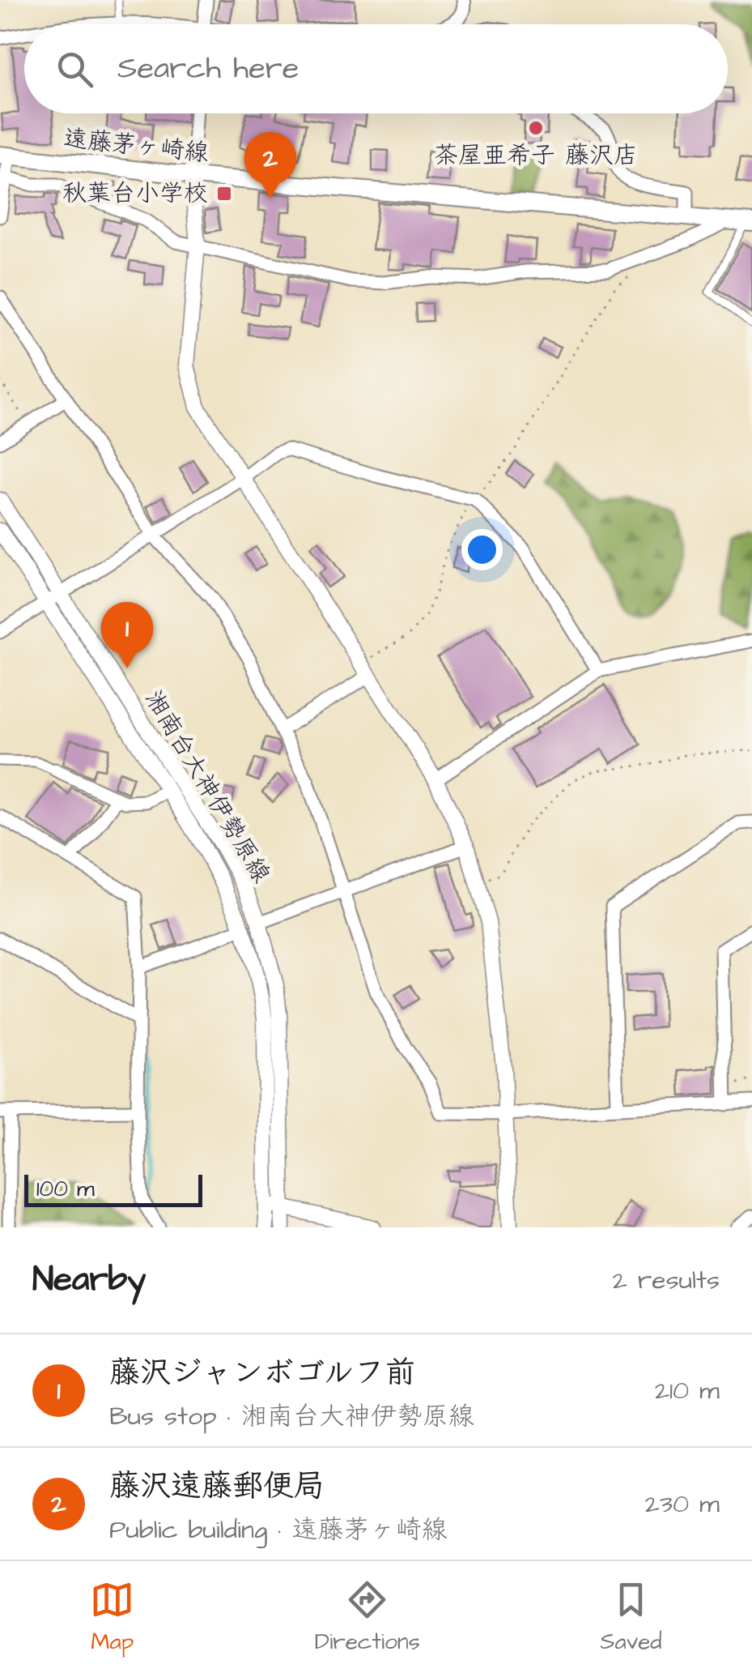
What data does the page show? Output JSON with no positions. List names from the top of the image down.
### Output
{
  "streets": {
    "main road": ["遠藤茅ヶ崎線"],
    "street": ["湘南台大神伊勢原線"]
  },
  "places": {
    "other": ["茶屋亜希子 藤沢店"],
    "transit": ["秋葉台小学校"]
  },
  "scale_bar": "100 m",
  "page": {
    "search": "Search here",
    "pins": ["2", "1"],
    "scale": "100 m",
    "heading": ["Nearby", "2 results"],
    "list": [
      {
        "mark": "1",
        "name": "藤沢ジャンボゴルフ前",
        "note": "Bus stop · 湘南台大神伊勢原線",
        "value": "210 m"
      },
      {
        "mark": "2",
        "name": "藤沢遠藤郵便局",
        "note": "Public building · 遠藤茅ヶ崎線",
        "value": "230 m"
      }
    ],
    "nav": ["Map", "Directions", "Saved"]
  }
}
